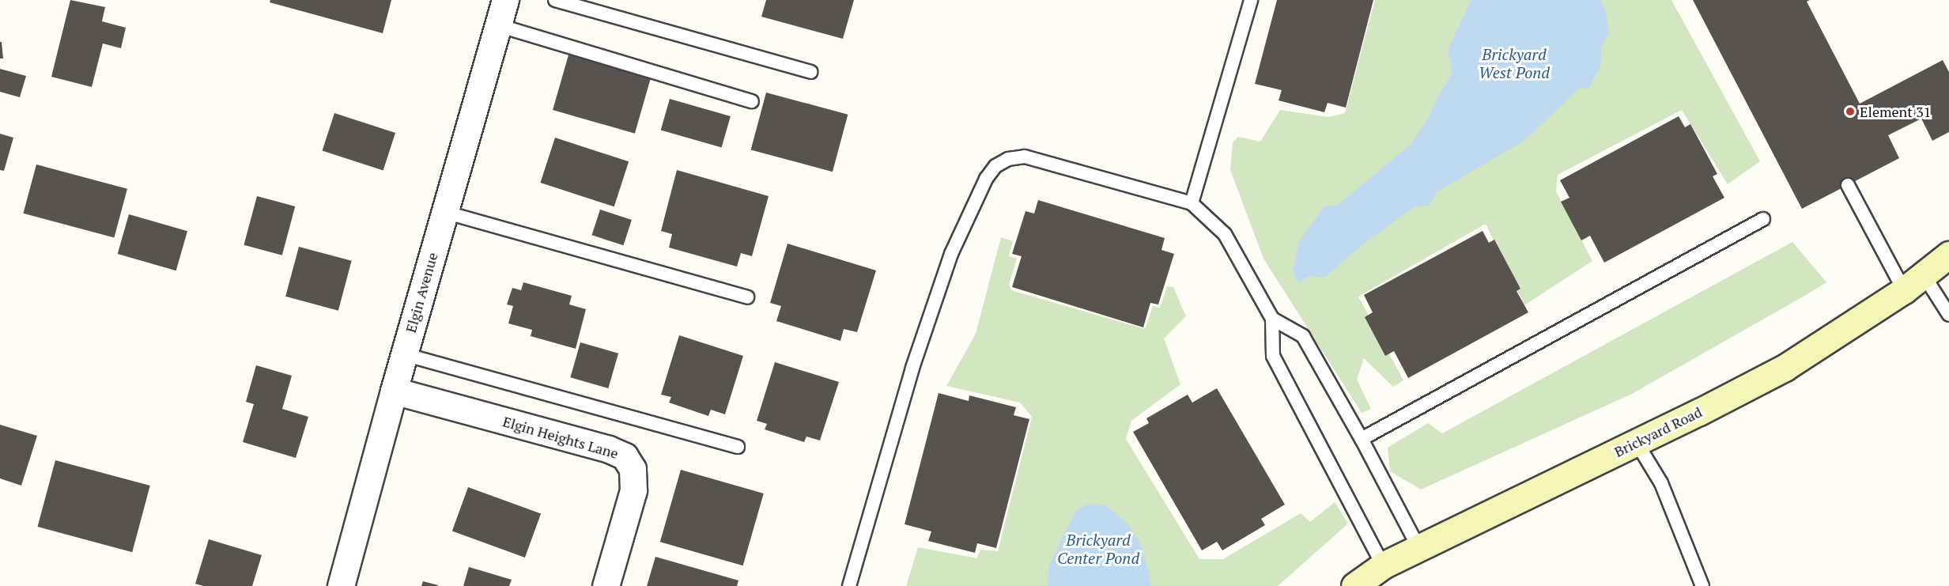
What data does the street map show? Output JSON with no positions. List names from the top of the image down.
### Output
{
  "streets": {
    "street": ["Elgin Avenue", "Brickyard Road", "Elgin Heights Lane"]
  },
  "crossings": [
    ["Elgin Avenue", "Elgin Heights Lane"]
  ],
  "water": ["Brickyard West Pond", "Brickyard Center Pond"],
  "places": ["Element 31"]
}
